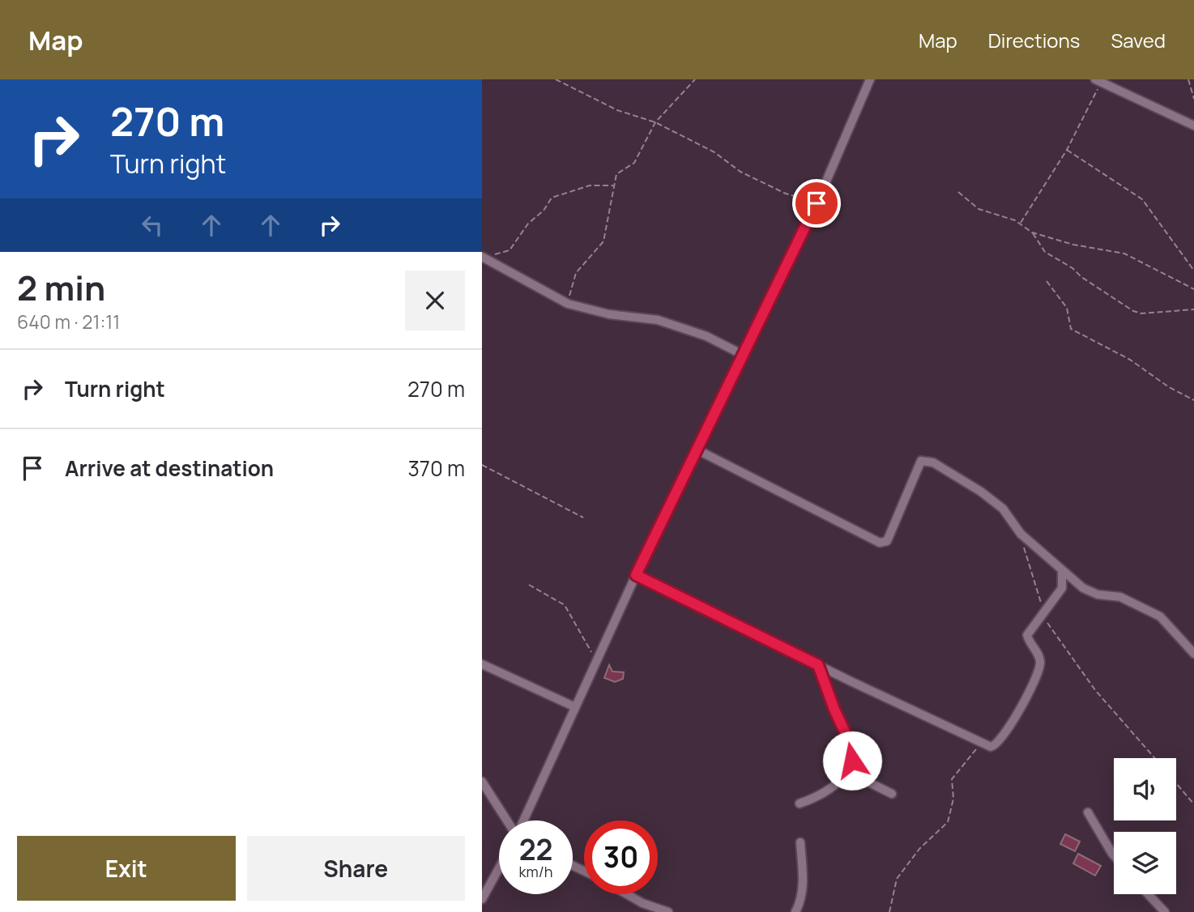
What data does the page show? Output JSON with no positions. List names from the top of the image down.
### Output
{
  "page": {
    "header": "Map",
    "nav": ["Map", "Directions", "Saved"],
    "turn": ["270 m", "Turn right"],
    "heading": ["2 min", "640 m · 21:11"],
    "list": [
      {
        "name": "Turn right",
        "value": "270 m"
      },
      {
        "name": "Arrive at destination",
        "value": "370 m"
      }
    ],
    "speed": "22 km/h",
    "limit": "30",
    "buttons": ["Exit", "Share"]
  }
}
